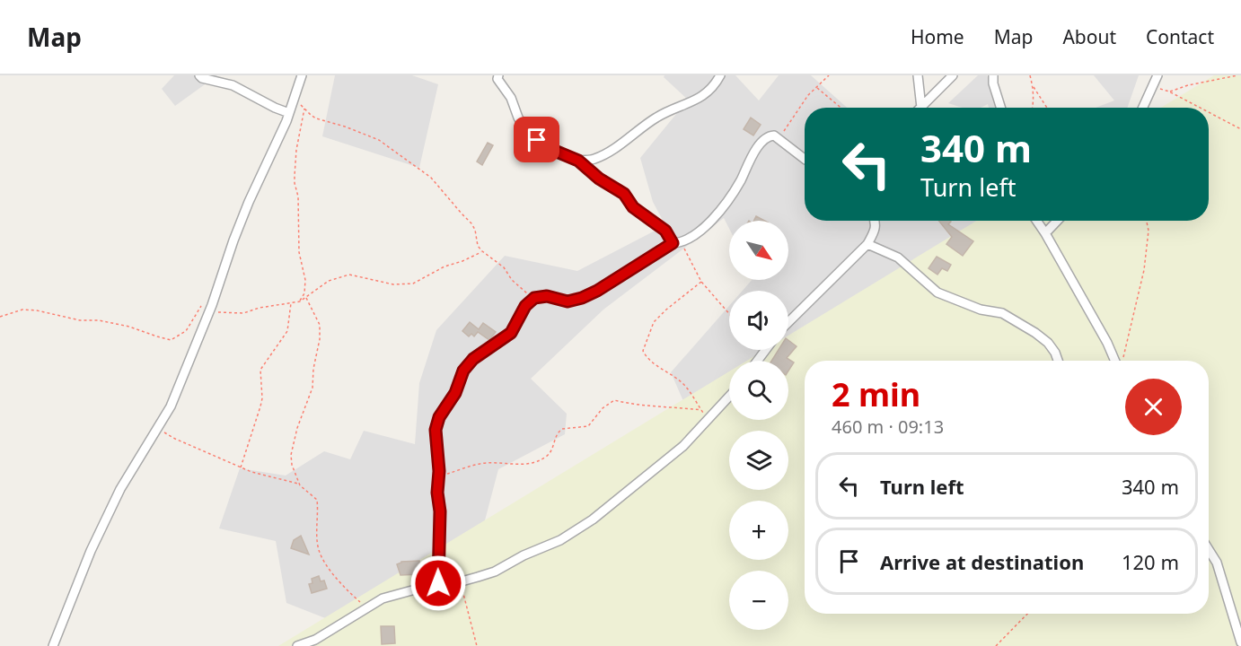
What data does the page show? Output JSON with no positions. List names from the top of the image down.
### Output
{
  "north": "bottom right",
  "page": {
    "header": "Map",
    "nav": [
      "Home",
      "Map",
      "About",
      "Contact"
    ],
    "turn": ["340 m", "Turn left"],
    "map_buttons": ["+", "−"],
    "heading": ["2 min", "460 m · 09:13"],
    "list": [
      {
        "name": "Turn left",
        "value": "340 m"
      },
      {
        "name": "Arrive at destination",
        "value": "120 m"
      }
    ]
  }
}
